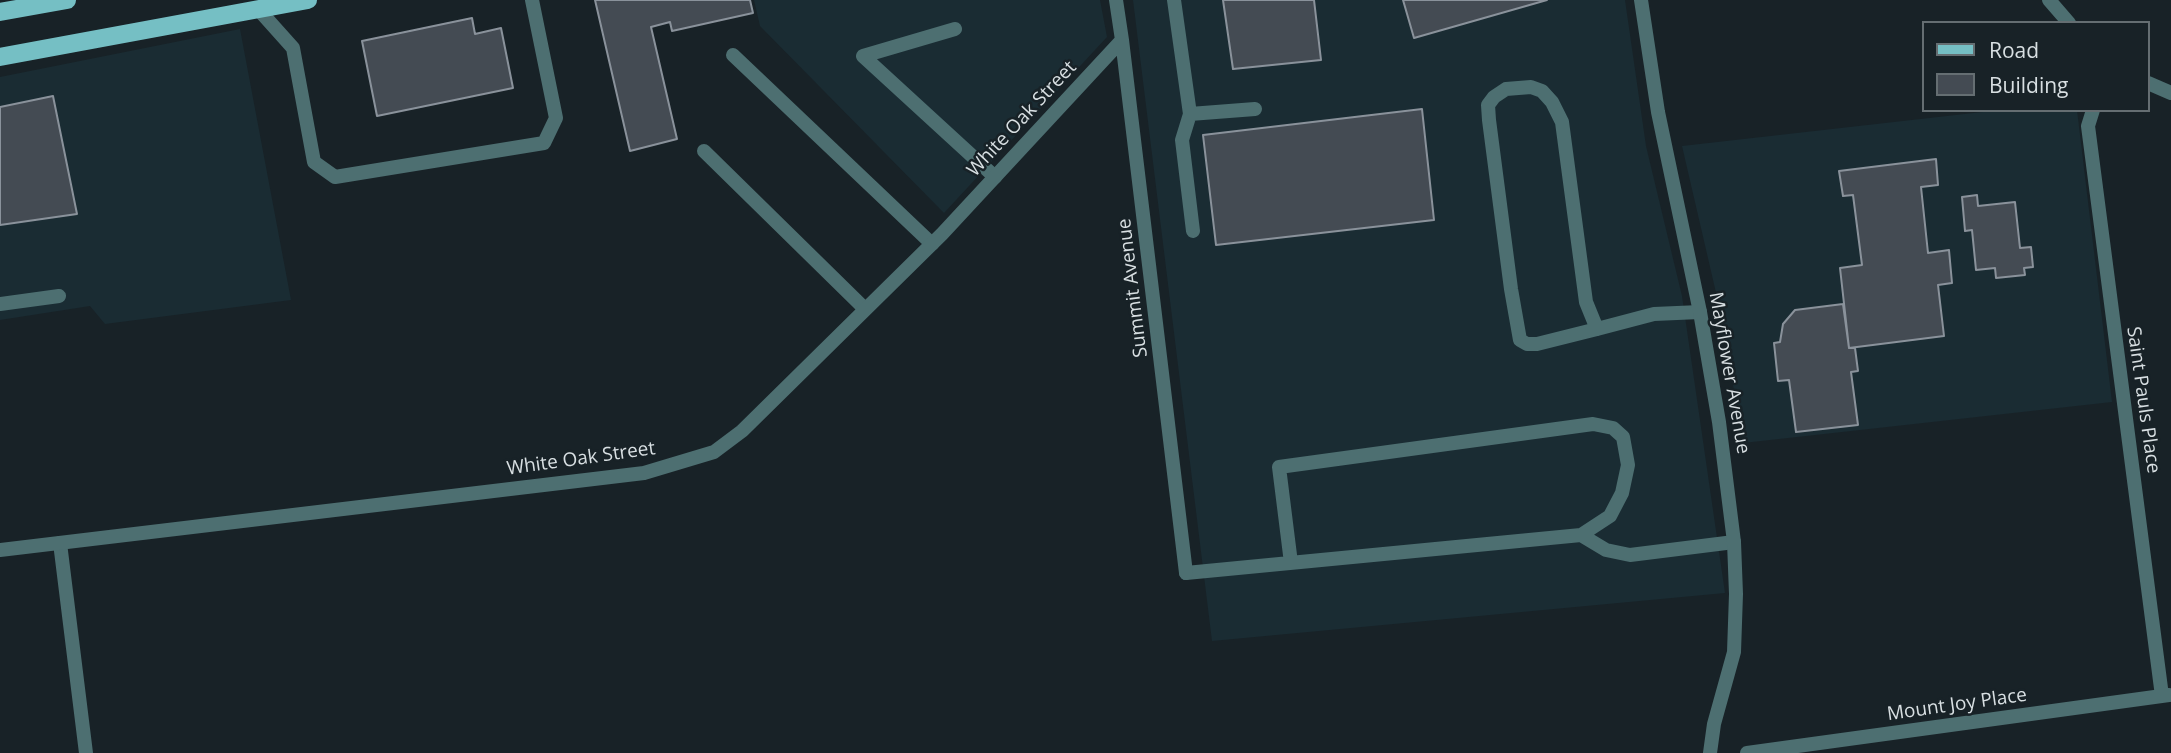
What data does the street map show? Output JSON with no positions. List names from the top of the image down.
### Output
{
  "streets": {
    "street": [
      "White Oak Street",
      "Summit Avenue",
      "Mayflower Avenue",
      "Saint Pauls Place",
      "Mount Joy Place"
    ]
  },
  "crossings": [
    ["White Oak Street", "Summit Avenue"],
    ["Saint Pauls Place", "Mount Joy Place"]
  ],
  "legend": ["Road", "Building"]
}
